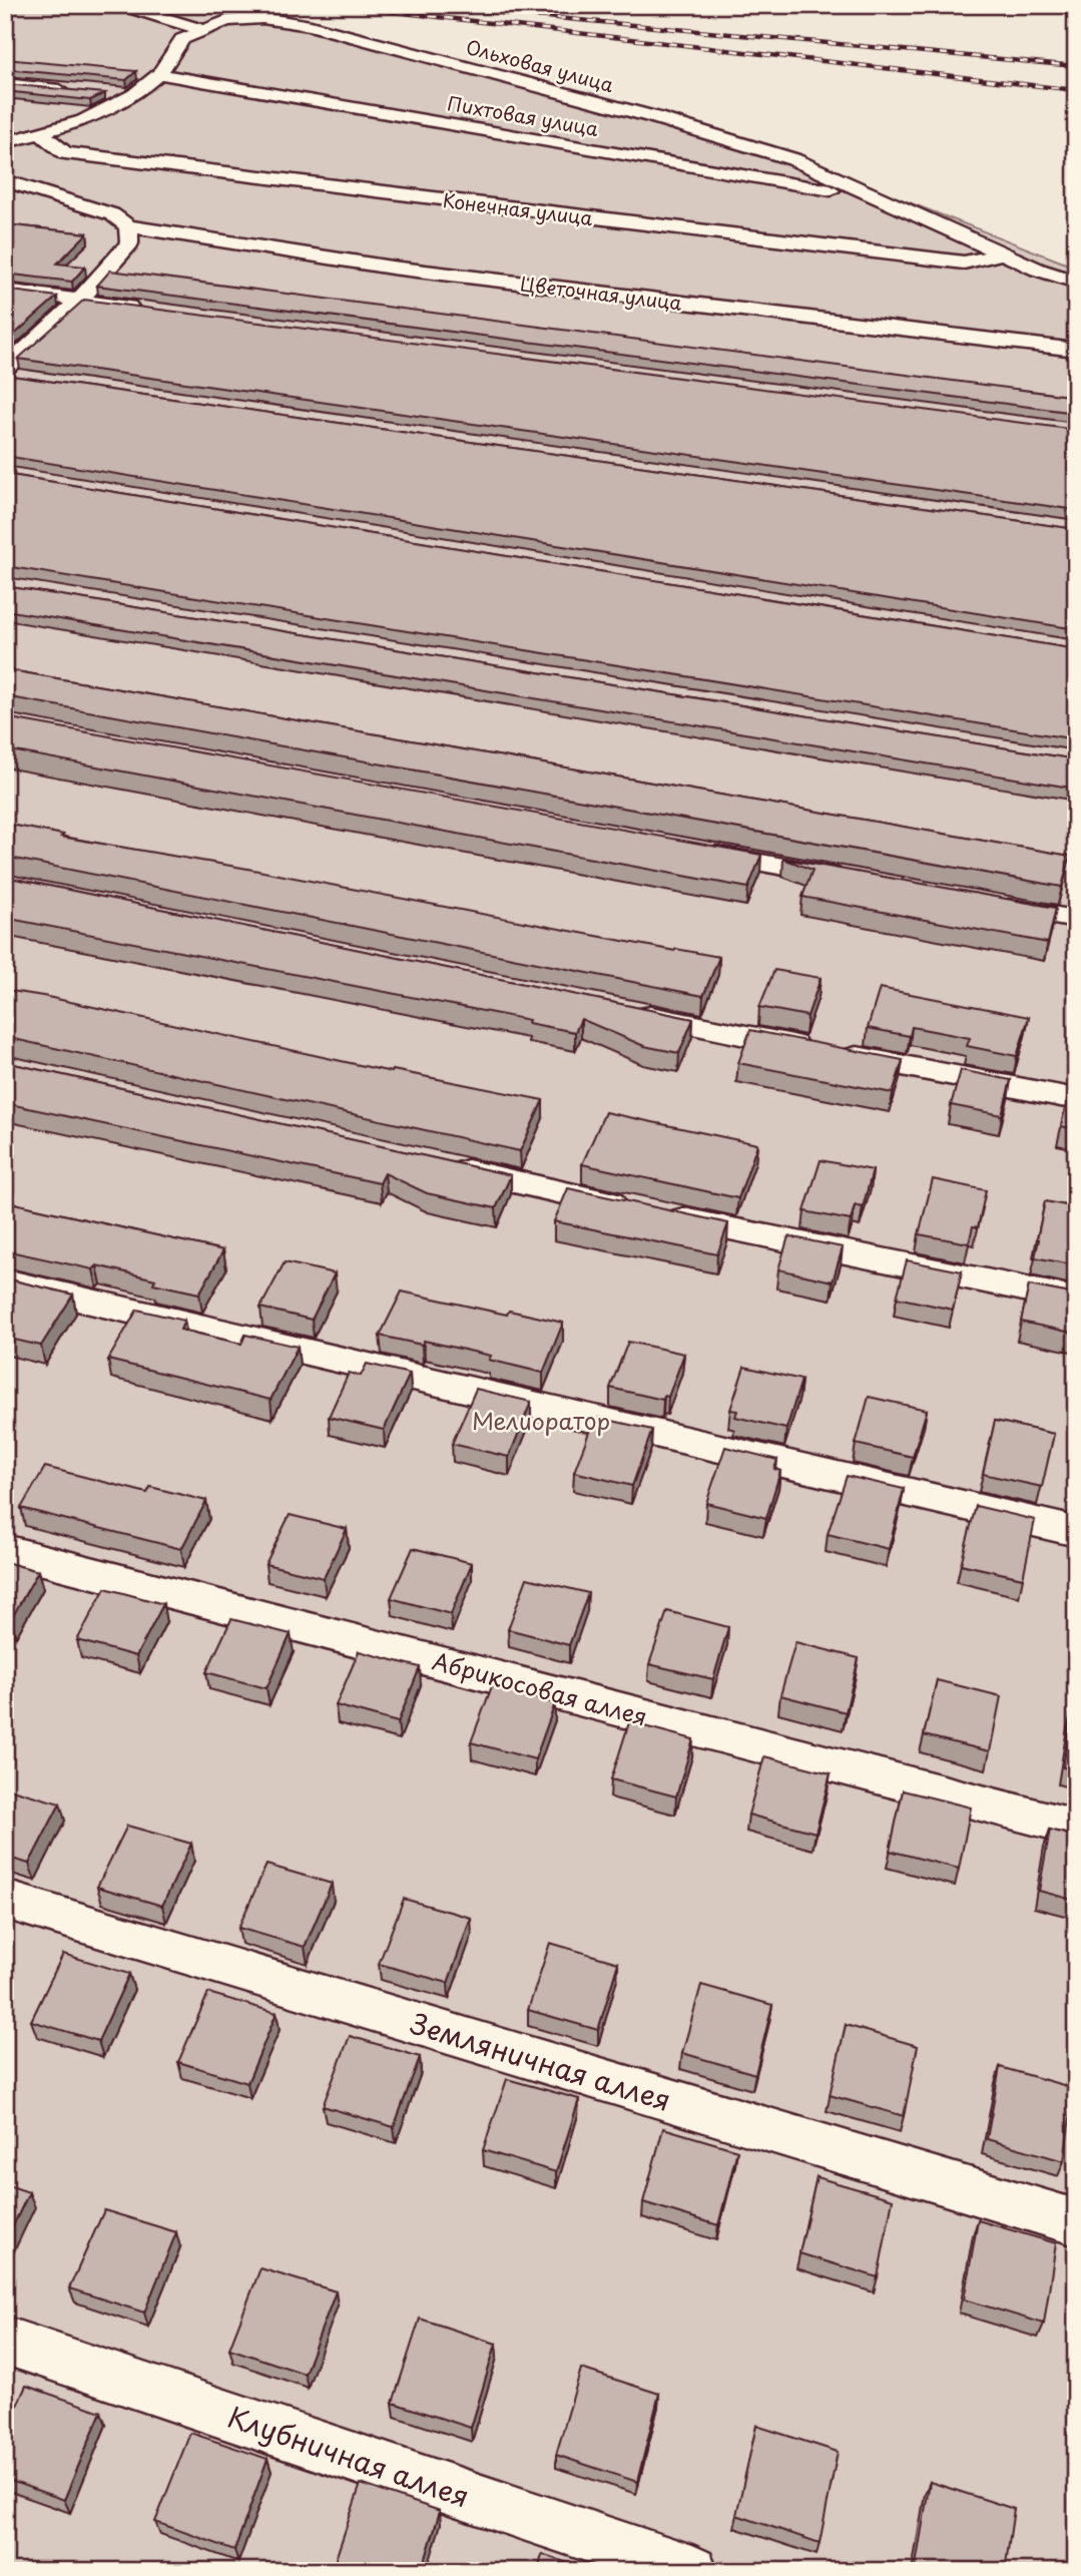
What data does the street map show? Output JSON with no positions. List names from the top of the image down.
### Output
{
  "streets": {
    "street": [
      "Ольховая улица",
      "Пихтовая улица",
      "Конечная улица",
      "Цветочная улица",
      "Абрикосовая аллея",
      "Земляничная аллея",
      "Клубничная аллея"
    ]
  },
  "crossings": [
    ["Ольховая улица", "Пихтовая улица"],
    ["Ольховая улица", "Конечная улица"]
  ],
  "parks": ["Мелиоратор"]
}
